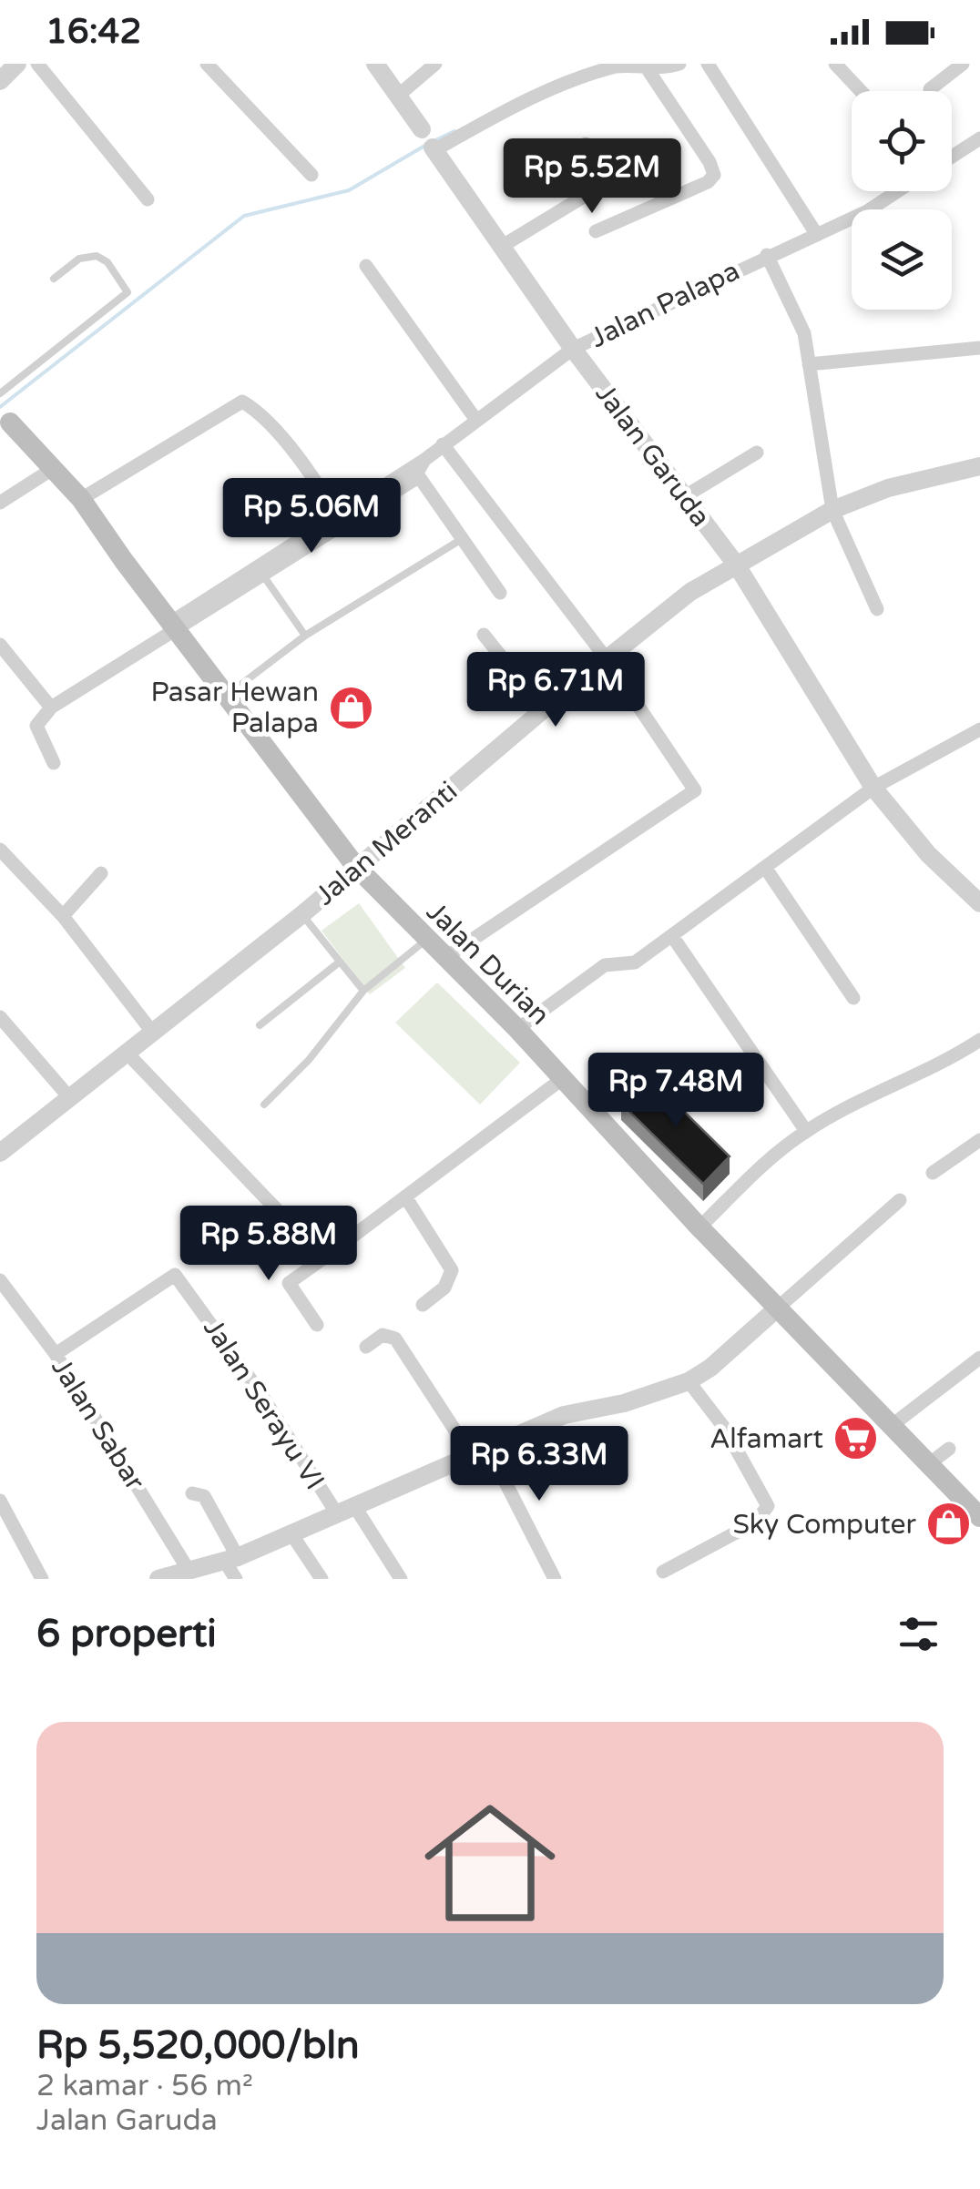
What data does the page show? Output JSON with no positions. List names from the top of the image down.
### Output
{
  "streets": {
    "main road": ["Jalan Durian"],
    "street": [
      "Jalan Palapa",
      "Jalan Garuda",
      "Jalan Meranti",
      "Jalan Serayu VI",
      "Jalan Sabar"
    ]
  },
  "crossings": [
    ["Jalan Palapa", "Jalan Garuda"],
    ["Jalan Palapa", "Jalan Durian"],
    ["Jalan Garuda", "Jalan Meranti"],
    ["Jalan Meranti", "Jalan Durian"],
    ["Jalan Serayu VI", "Jalan Sabar"]
  ],
  "places": {
    "shop": ["Pasar Hewan Palapa", "Sky Computer"],
    "supermarket": ["Alfamart"]
  },
  "page": {
    "status": "16:42",
    "price": [
      "Rp 5.52M",
      "Rp 5.06M",
      "Rp 6.71M",
      "Rp 7.48M",
      "Rp 5.88M",
      "Rp 6.33M"
    ],
    "heading": "6 properti",
    "list": [
      {
        "name": "Rp 5,520,000/bln",
        "note": "2 kamar · 56 m² · Jalan Garuda"
      }
    ]
  }
}
